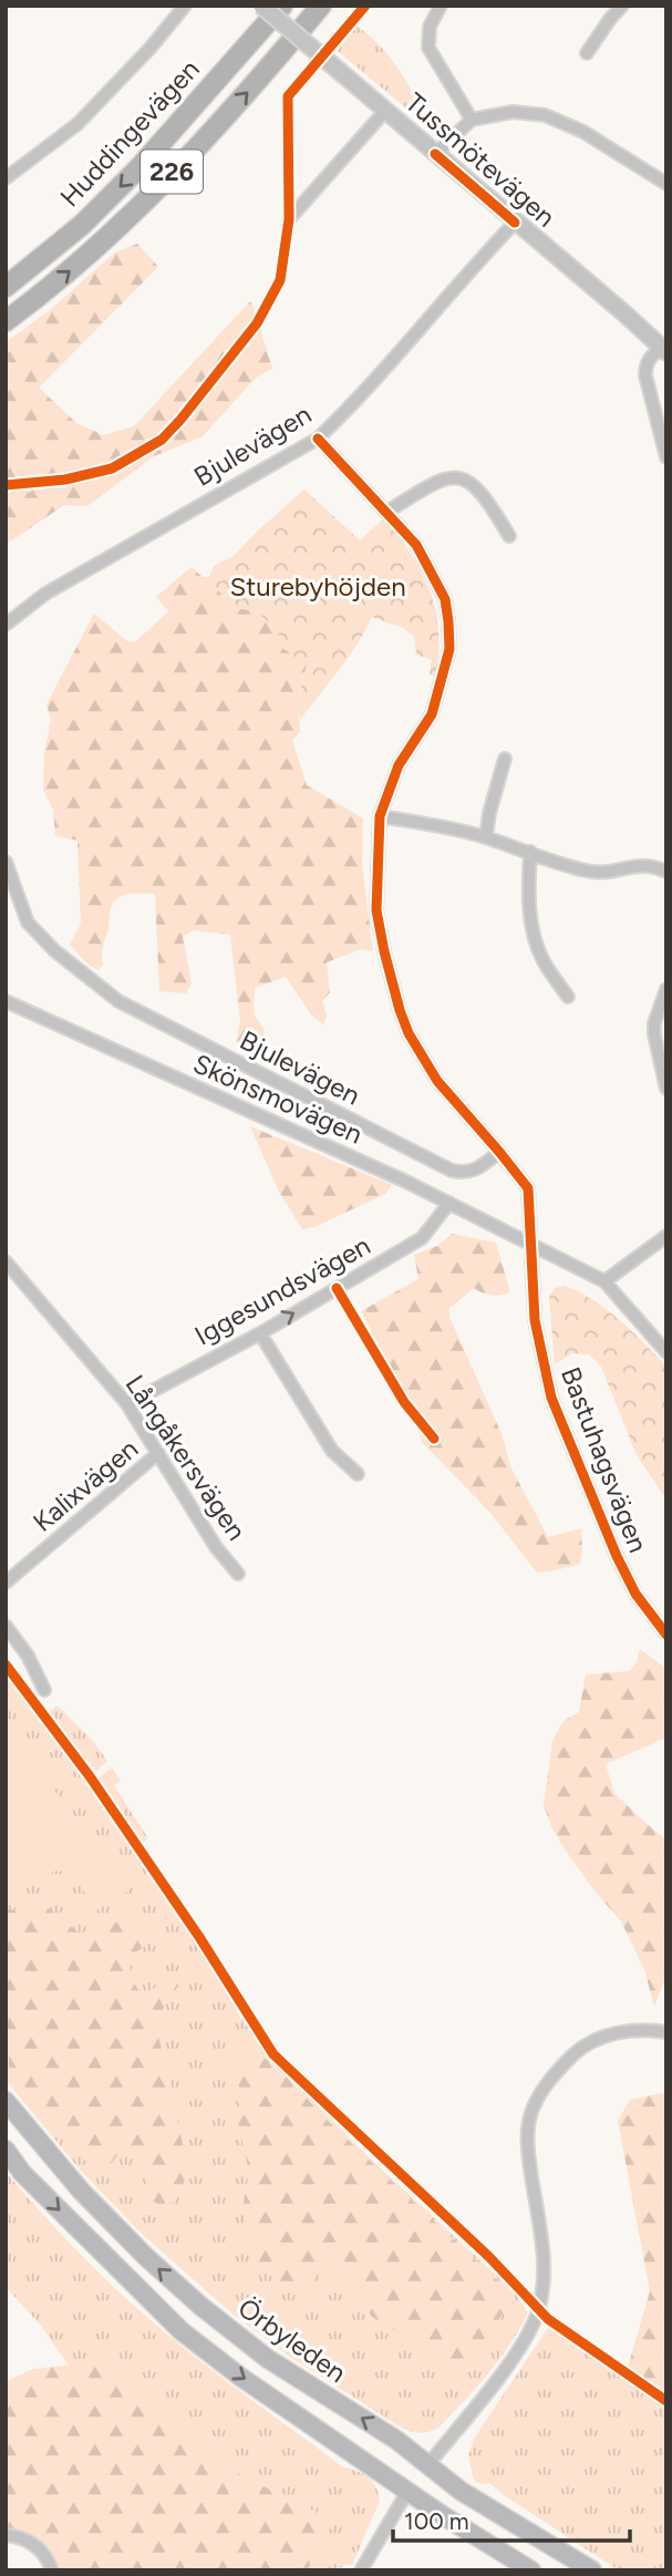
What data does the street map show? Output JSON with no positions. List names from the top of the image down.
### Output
{
  "streets": {
    "main road": ["Huddingevägen", "226", "Örbyleden"],
    "street": [
      "Tussmötevägen",
      "Bjulevägen",
      "Skönsmovägen",
      "Iggesundsvägen",
      "Långåkersvägen",
      "Bastuhagsvägen",
      "Kalixvägen"
    ]
  },
  "crossings": [
    ["Tussmötevägen", "Bjulevägen"],
    ["Bjulevägen", "Bastuhagsvägen"],
    ["Skönsmovägen", "Iggesundsvägen"],
    ["Skönsmovägen", "Bastuhagsvägen"],
    ["Iggesundsvägen", "Långåkersvägen"],
    ["Långåkersvägen", "Kalixvägen"]
  ],
  "one_way": ["Iggesundsvägen"],
  "parks": ["Sturebyhöjden"],
  "scale_bar": "100 m"
}
